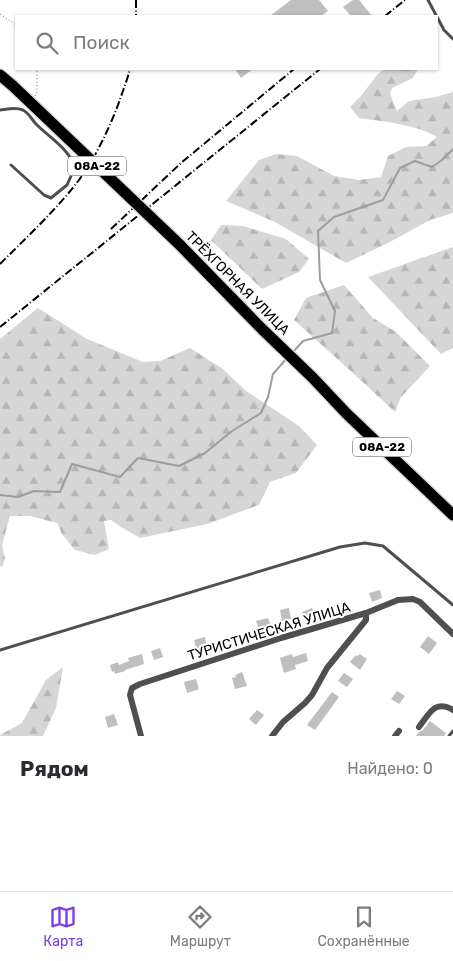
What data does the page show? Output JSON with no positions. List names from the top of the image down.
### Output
{
  "streets": {
    "highway": ["08А-22", "ТРЁХГОРНАЯ УЛИЦА"],
    "street": ["ТУРИСТИЧЕСКАЯ УЛИЦА"]
  },
  "page": {
    "search": "Поиск",
    "heading": ["Рядом", "Найдено: 0"],
    "nav": ["Карта", "Маршрут", "Сохранённые"]
  }
}
